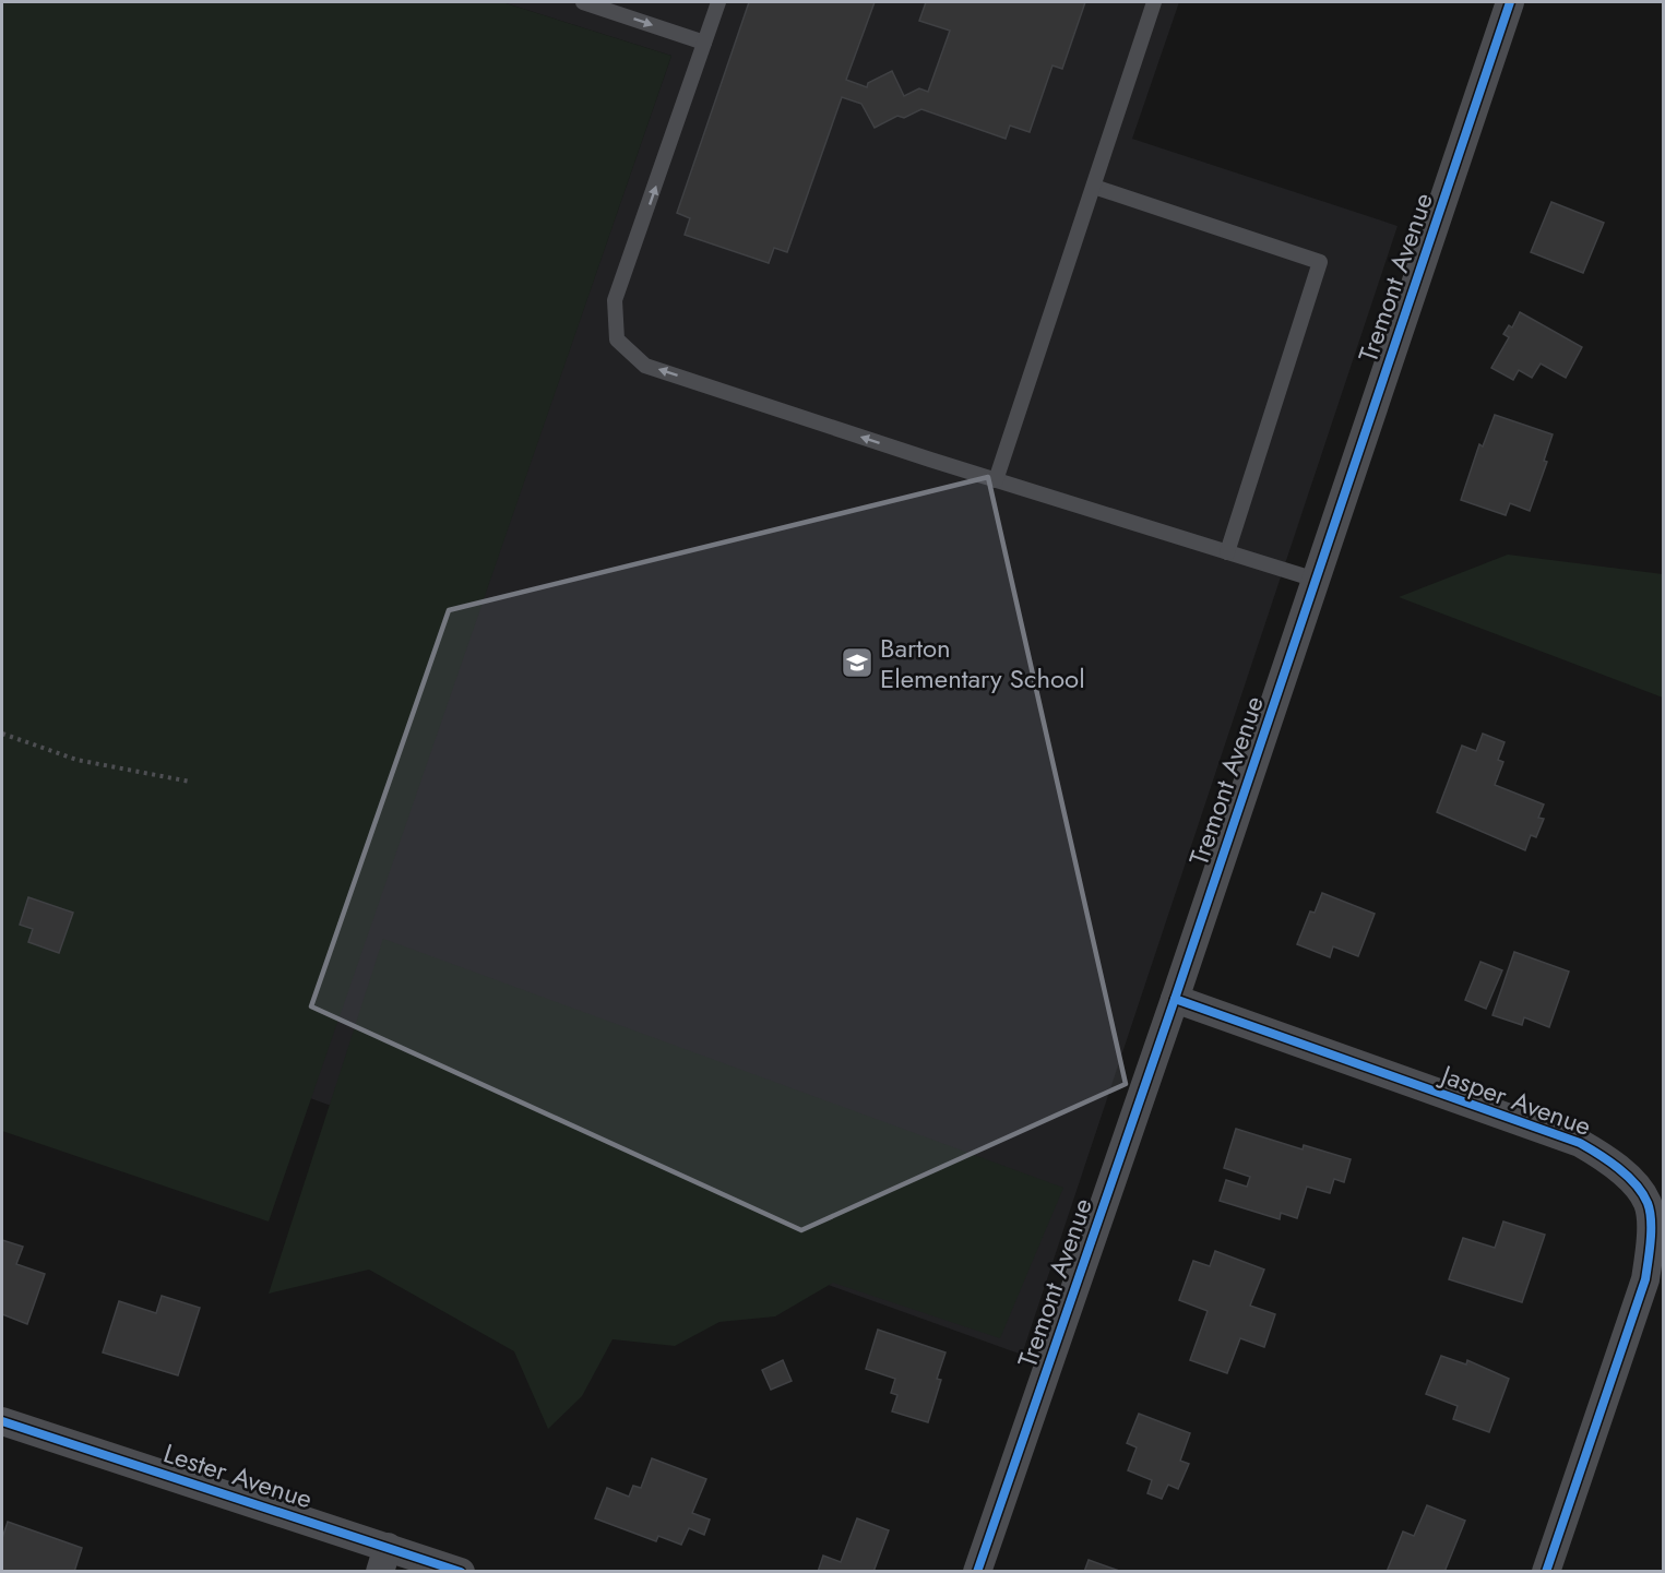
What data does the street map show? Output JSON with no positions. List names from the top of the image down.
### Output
{
  "streets": {
    "street": ["Tremont Avenue", "Jasper Avenue", "Lester Avenue"]
  },
  "crossings": [
    ["Tremont Avenue", "Jasper Avenue"]
  ],
  "places": {
    "school or university": ["Barton Elementary School"]
  }
}
